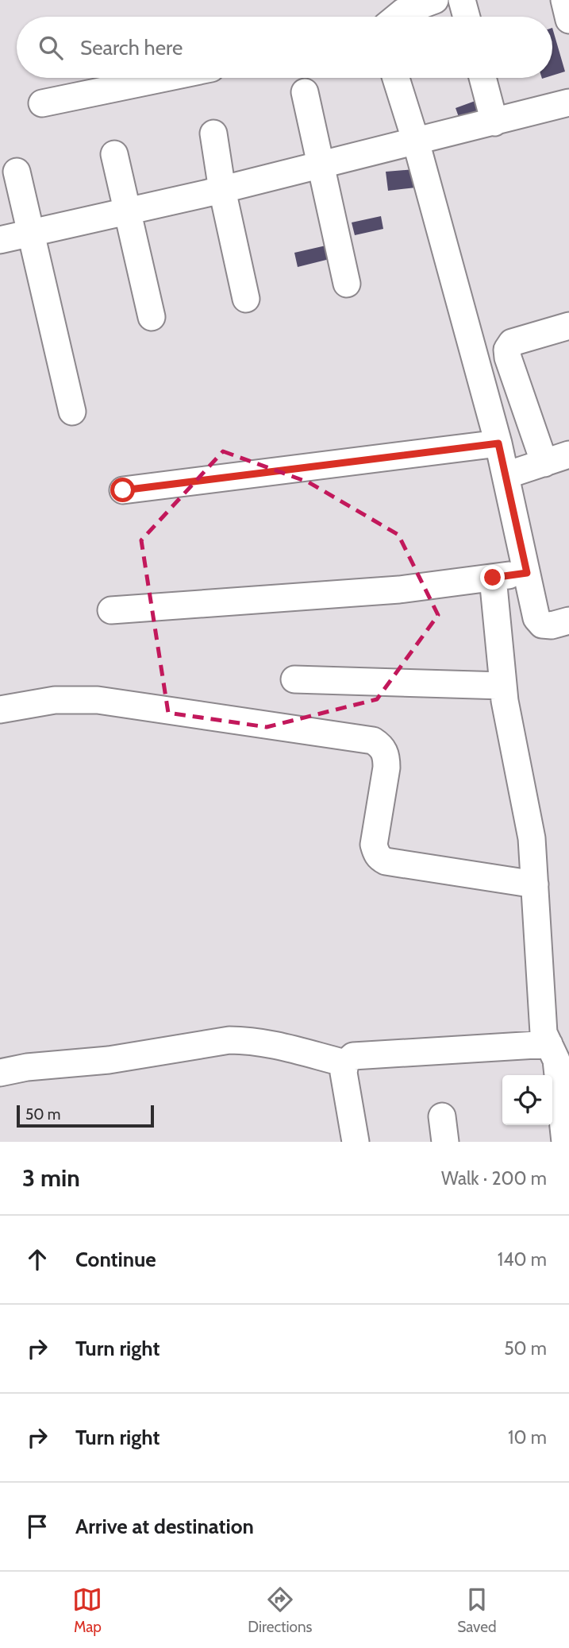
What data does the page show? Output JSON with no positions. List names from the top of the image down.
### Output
{
  "scale_bar": "50 m",
  "page": {
    "search": "Search here",
    "scale": "50 m",
    "heading": ["3 min", "Walk · 200 m"],
    "list": [
      ["Continue", "140 m"],
      ["Turn right", "50 m"],
      ["Turn right", "10 m"],
      "Arrive at destination"
    ],
    "nav": ["Map", "Directions", "Saved"]
  }
}
